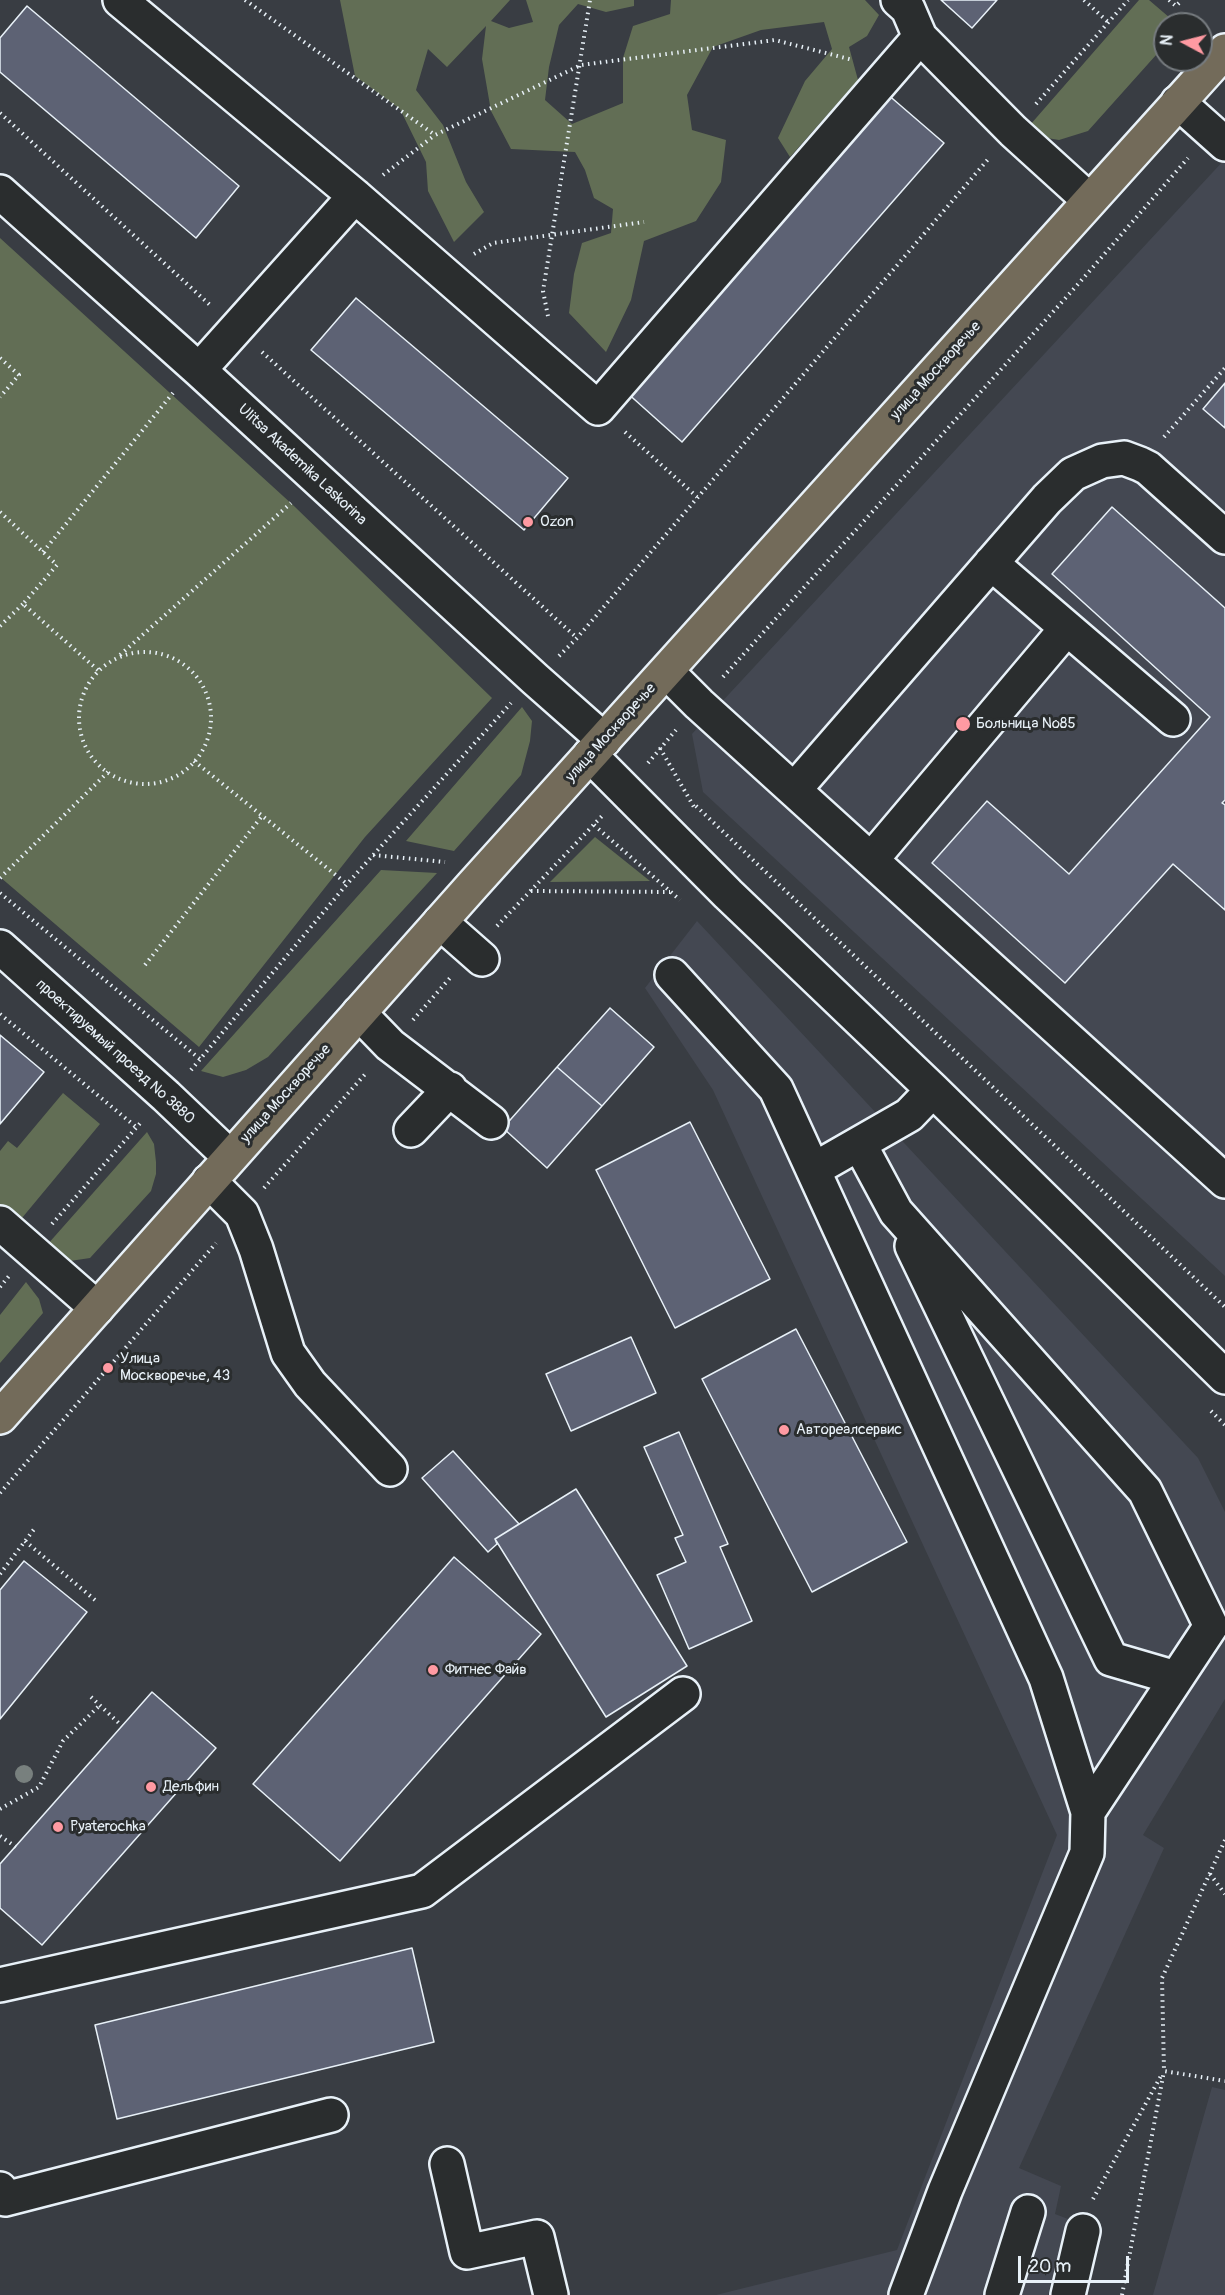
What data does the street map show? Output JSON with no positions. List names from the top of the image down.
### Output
{
  "streets": {
    "main road": ["улица Москворечье"],
    "street": ["Ulitsa Akademika Laskorina", "проектируемый проезд № 3880"]
  },
  "crossings": [
    ["улица Москворечье", "Ulitsa Akademika Laskorina"],
    ["улица Москворечье", "проектируемый проезд № 3880"]
  ],
  "places": [
    "Ozon",
    "Больница №85",
    "Улица Москворечье, 43",
    "Автореалсервис",
    "Фитнес Файв",
    "Дельфин",
    "Pyaterochka"
  ],
  "scale_bar": "20 m",
  "north": "left"
}
